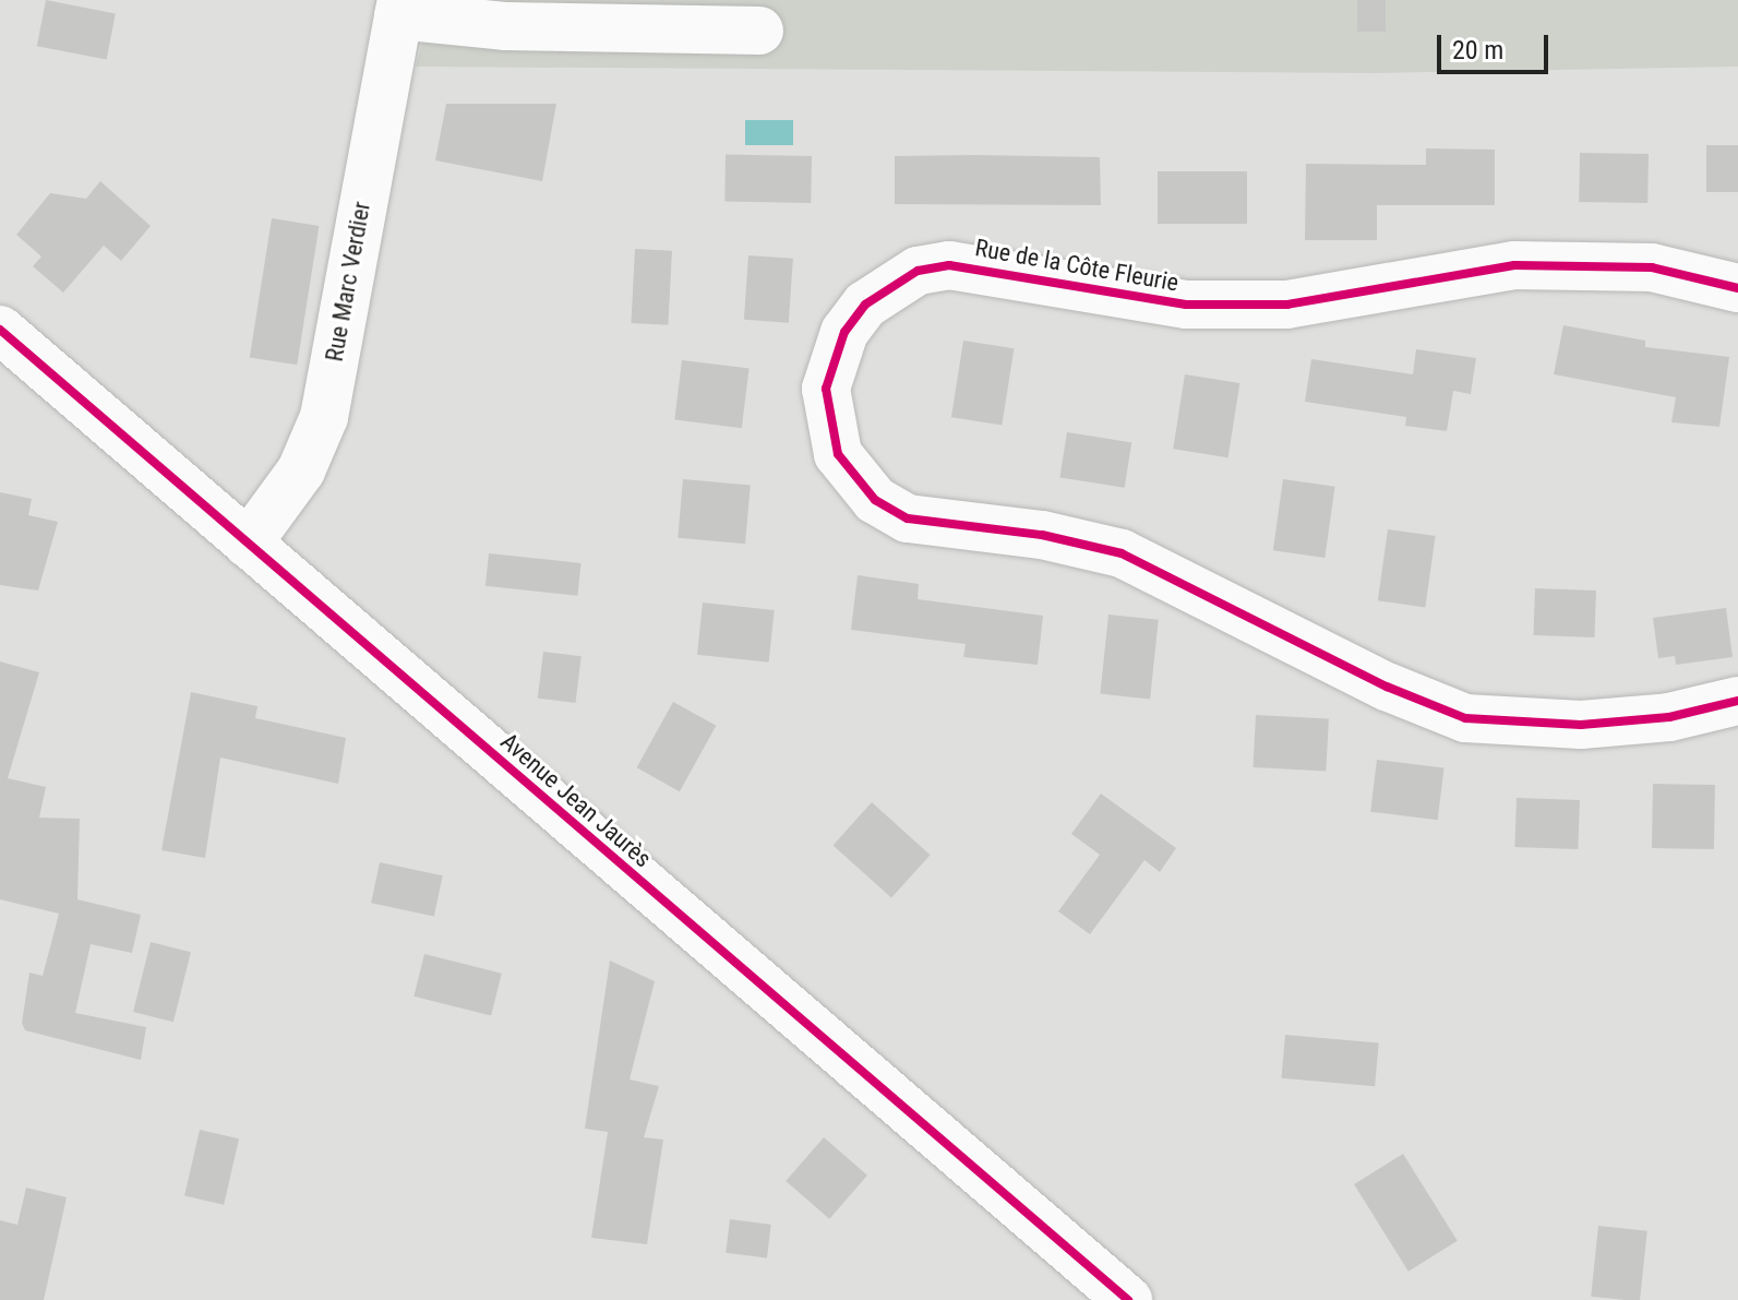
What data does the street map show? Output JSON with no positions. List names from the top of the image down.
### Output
{
  "streets": {
    "street": ["Rue de la Côte Fleurie", "Rue Marc Verdier", "Avenue Jean Jaurès"]
  },
  "crossings": [
    ["Rue Marc Verdier", "Avenue Jean Jaurès"]
  ],
  "scale_bar": "20 m"
}
